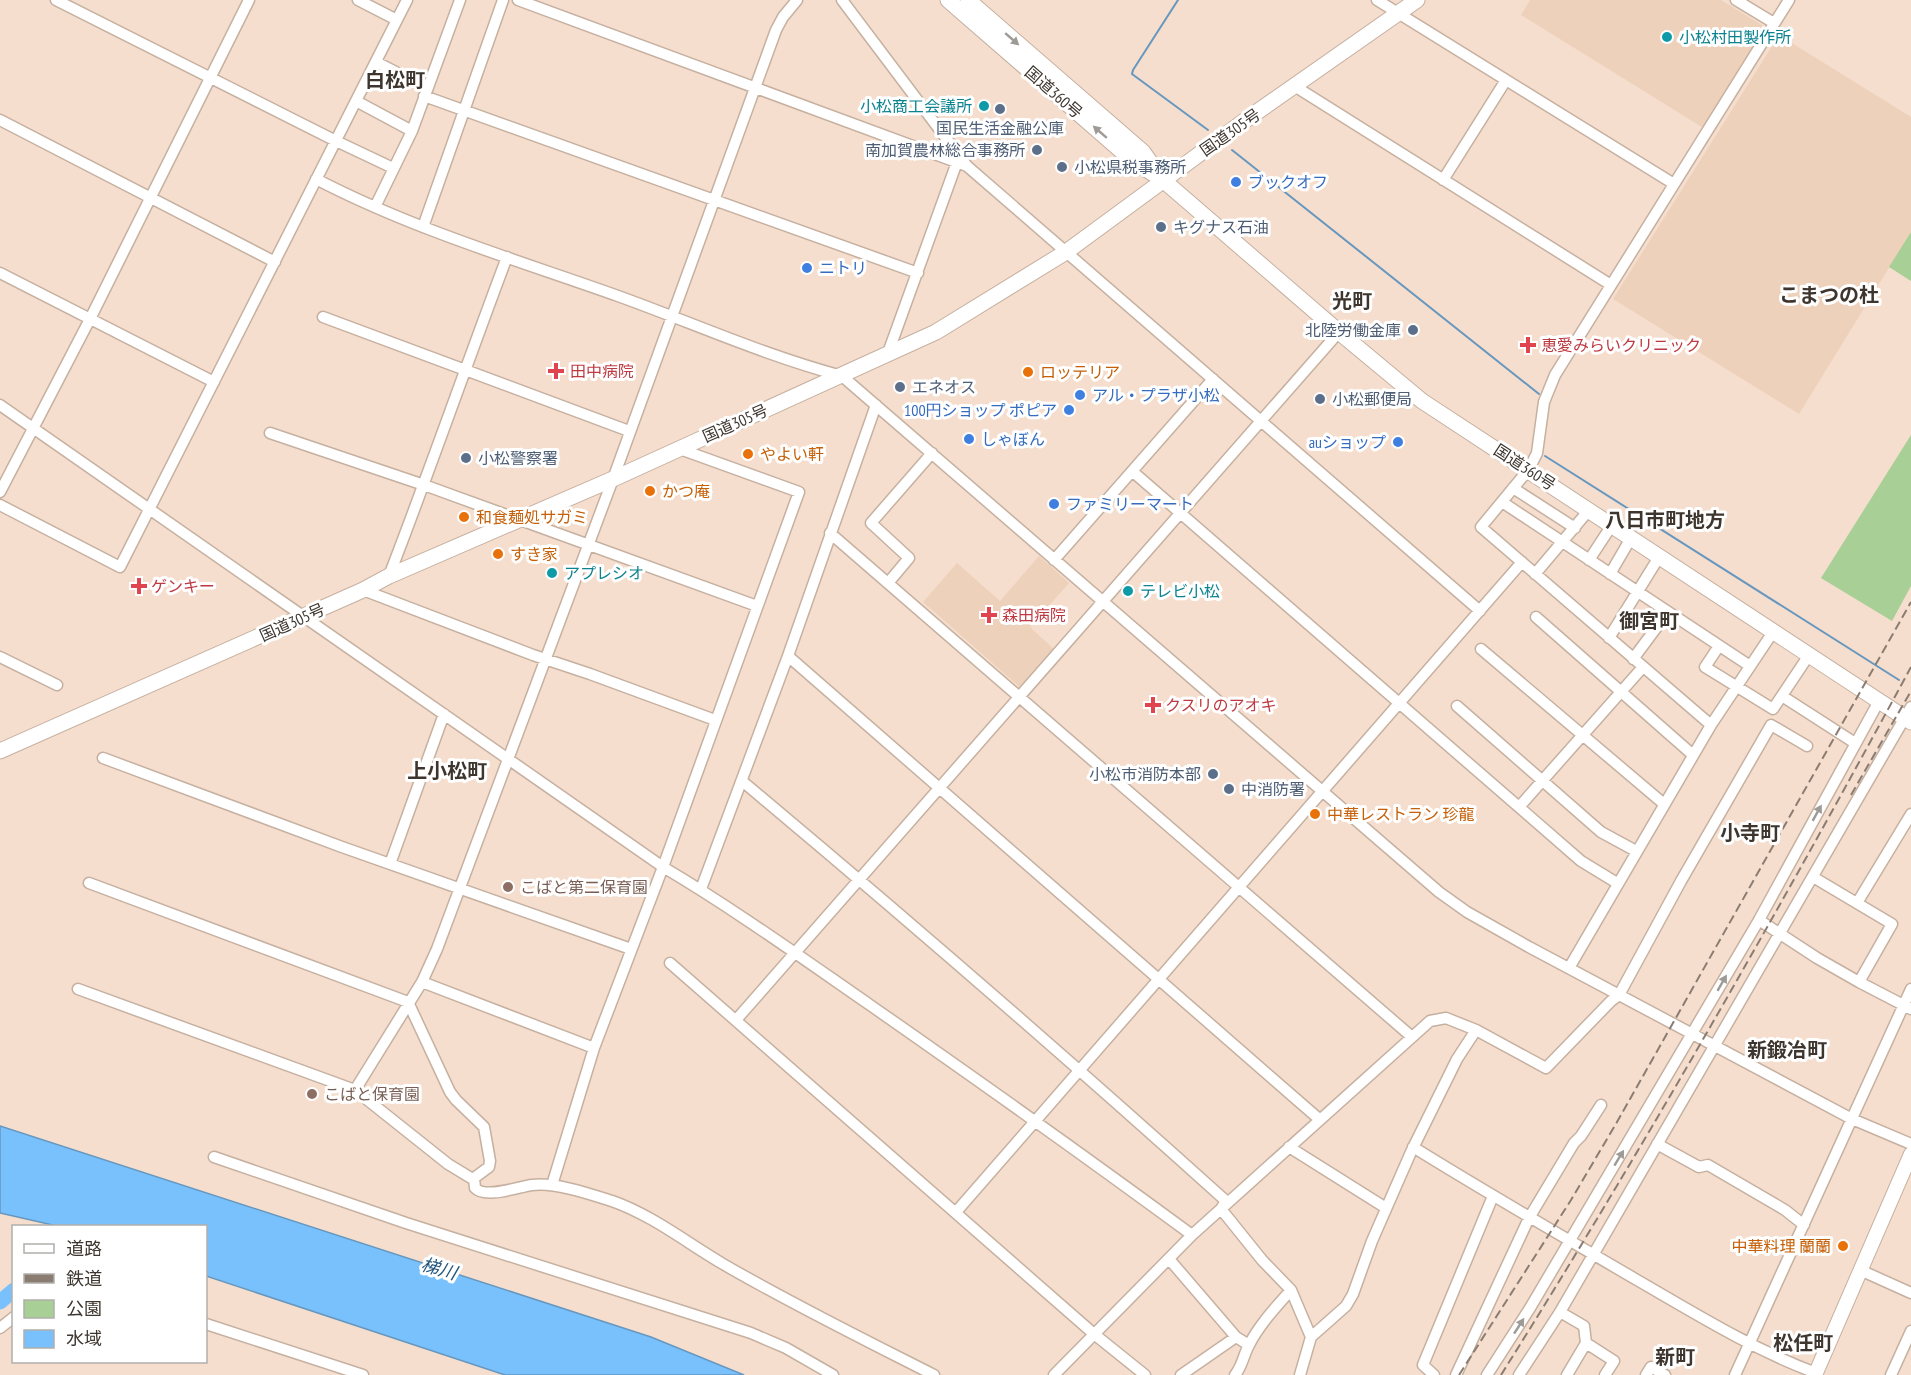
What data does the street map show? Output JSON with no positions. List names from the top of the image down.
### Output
{
  "streets": {
    "highway": ["国道360号", "国道305号"]
  },
  "crossings": [
    ["国道360号", "国道305号"]
  ],
  "districts": [
    "白松町",
    "こまつの杜",
    "光町",
    "八日市町地方",
    "御宮町",
    "上小松町",
    "小寺町",
    "新鍛冶町",
    "松任町",
    "新町"
  ],
  "water": ["梯川"],
  "places": {
    "other": [
      "小松村田製作所",
      "小松商工会議所",
      "国民生活金融公庫",
      "南加賀農林総合事務所",
      "小松県税事務所",
      "ブックオフ",
      "キグナス石油",
      "ニトリ",
      "北陸労働金庫",
      "ロッテリア",
      "エネオス",
      "アル・プラザ小松",
      "小松郵便局",
      "100円ショップ ポピア",
      "しゃぼん",
      "auショップ",
      "やよい軒",
      "小松警察署",
      "かつ庵",
      "ファミリーマート",
      "和食麺処サガミ",
      "すき家",
      "アプレシオ",
      "テレビ小松",
      "小松市消防本部",
      "中消防署",
      "中華レストラン 珍龍",
      "こばと第二保育園",
      "こばと保育園",
      "中華料理 蘭蘭"
    ],
    "health": [
      "恵愛みらいクリニック",
      "田中病院",
      "ゲンキー",
      "森田病院",
      "クスリのアオキ"
    ]
  },
  "legend": [
    "道路",
    "鉄道",
    "公園",
    "水域"
  ]
}
